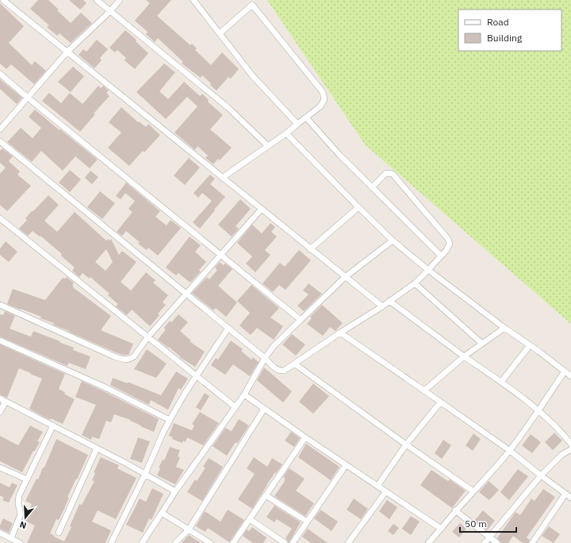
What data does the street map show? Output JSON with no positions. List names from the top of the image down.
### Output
{
  "legend": ["Road", "Building"],
  "scale_bar": "50 m",
  "north": "bottom"
}
